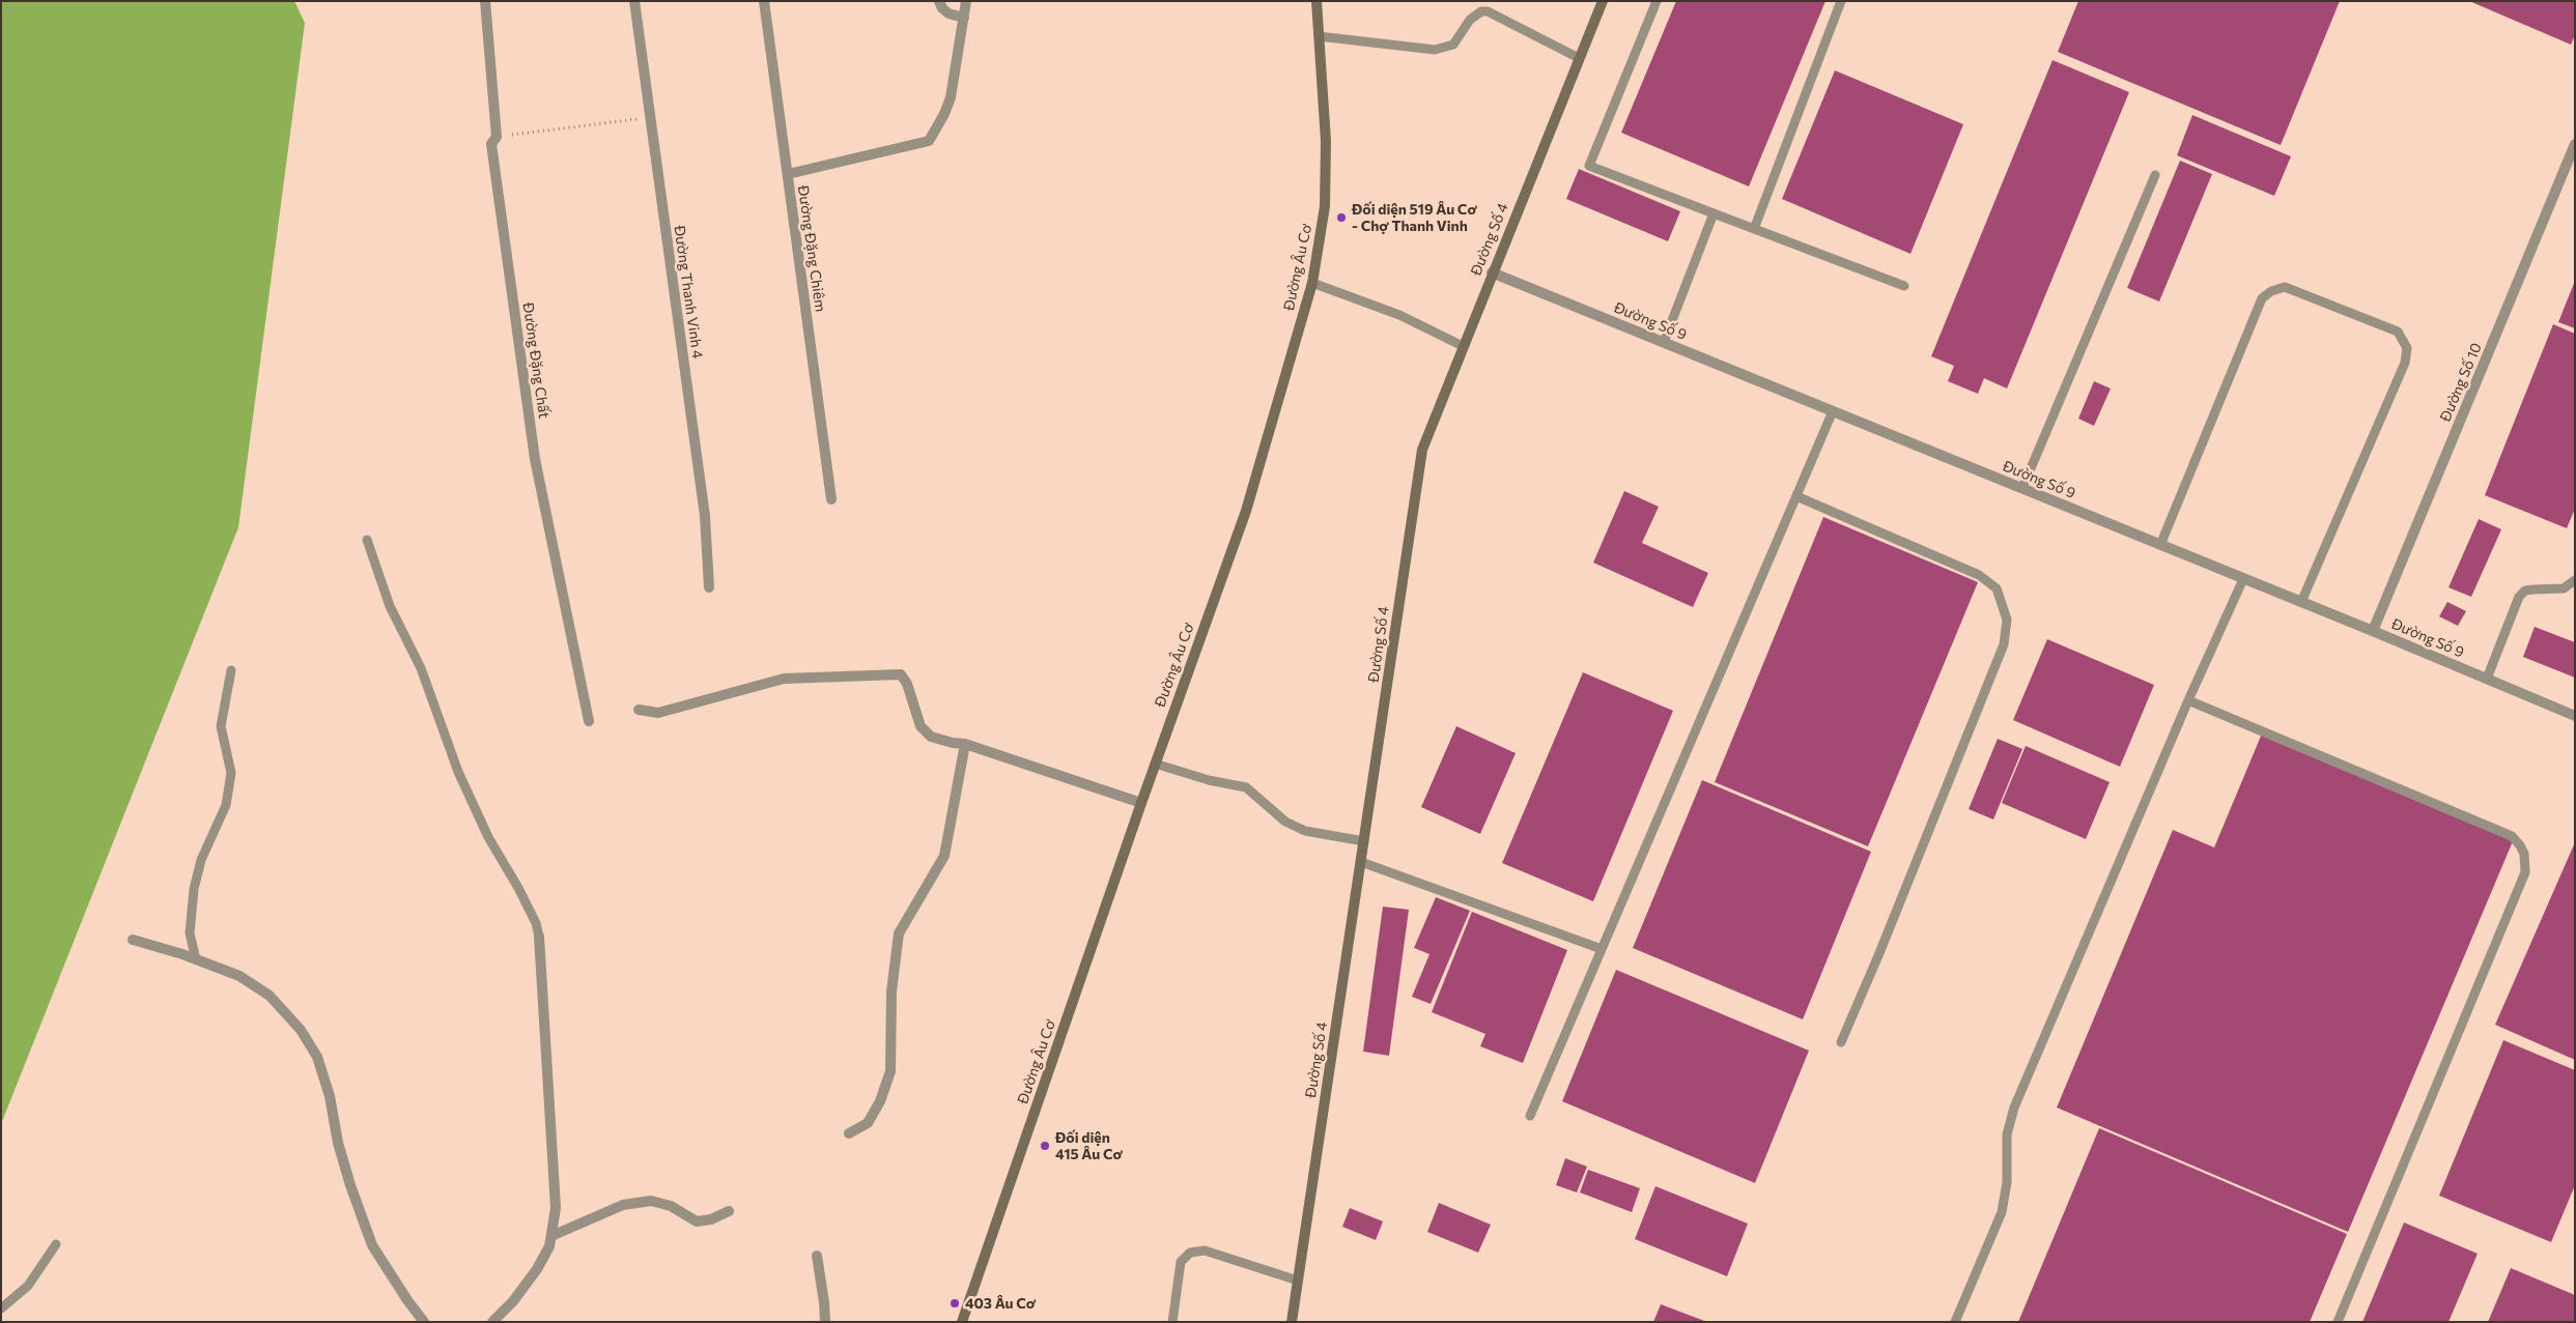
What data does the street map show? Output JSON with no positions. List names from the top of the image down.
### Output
{
  "streets": {
    "main road": ["Đường Số 4", "Đường Âu Cơ"],
    "street": [
      "Đường Đặng Chiêm",
      "Đường Thanh Vinh 4",
      "Đường Số 9",
      "Đường Đặng Chất",
      "Đường Số 10"
    ]
  },
  "crossings": [
    ["Đường Số 4", "Đường Số 9"],
    ["Đường Số 9", "Đường Số 10"]
  ],
  "places": ["Đối diện 519 Âu Cơ - Chợ Thanh Vinh", "Đối diện 415 Âu Cơ", "403 Âu Cơ"]
}
